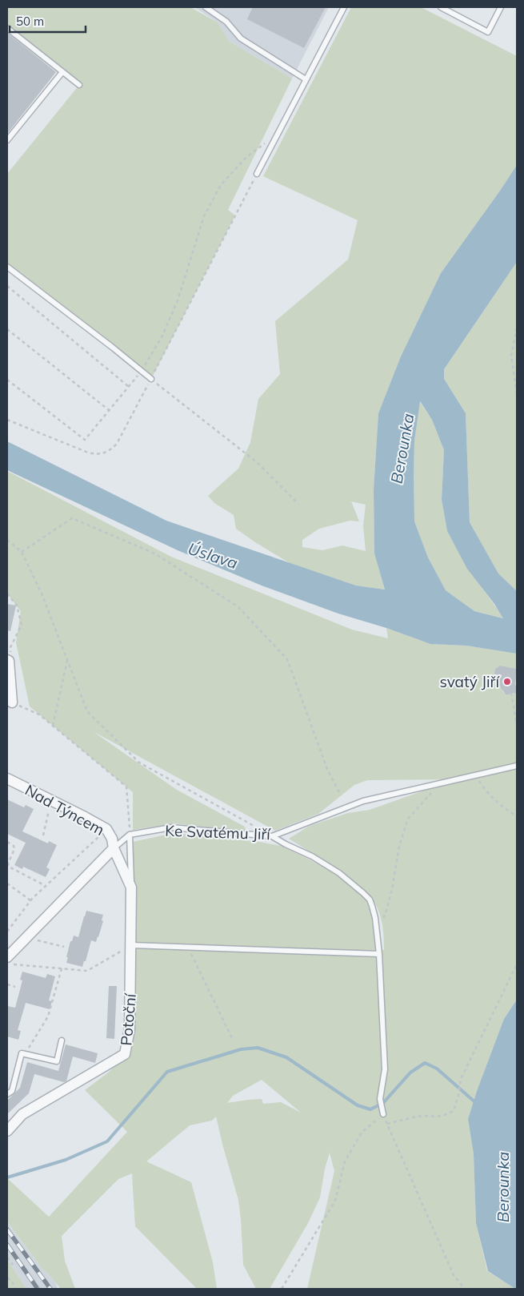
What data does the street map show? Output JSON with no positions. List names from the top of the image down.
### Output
{
  "streets": {
    "street": ["Nad Týncem", "Potoční"],
    "lane": ["Ke Svatému Jiří"]
  },
  "crossings": [
    ["Nad Týncem", "Potoční"]
  ],
  "water": ["Berounka", "Úslava"],
  "places": ["svatý Jiří"],
  "scale_bar": "50 m"
}
